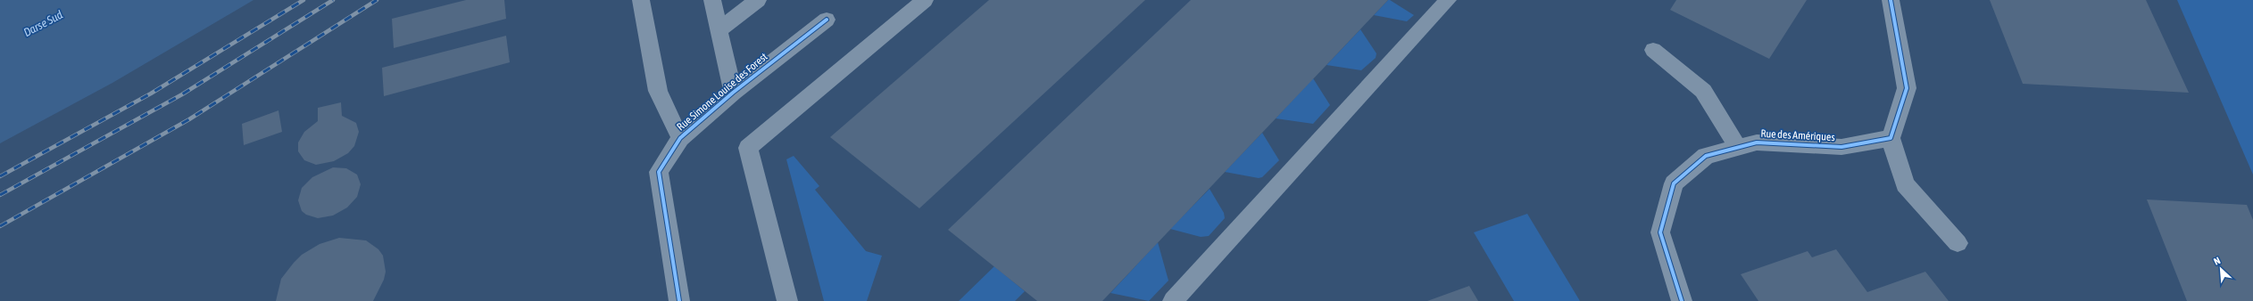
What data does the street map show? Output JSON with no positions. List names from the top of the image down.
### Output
{
  "streets": {
    "street": ["Rue Simone Louise des Forest", "Rue des Amériques"]
  },
  "water": ["Darse Sud"],
  "north": "top left"
}
